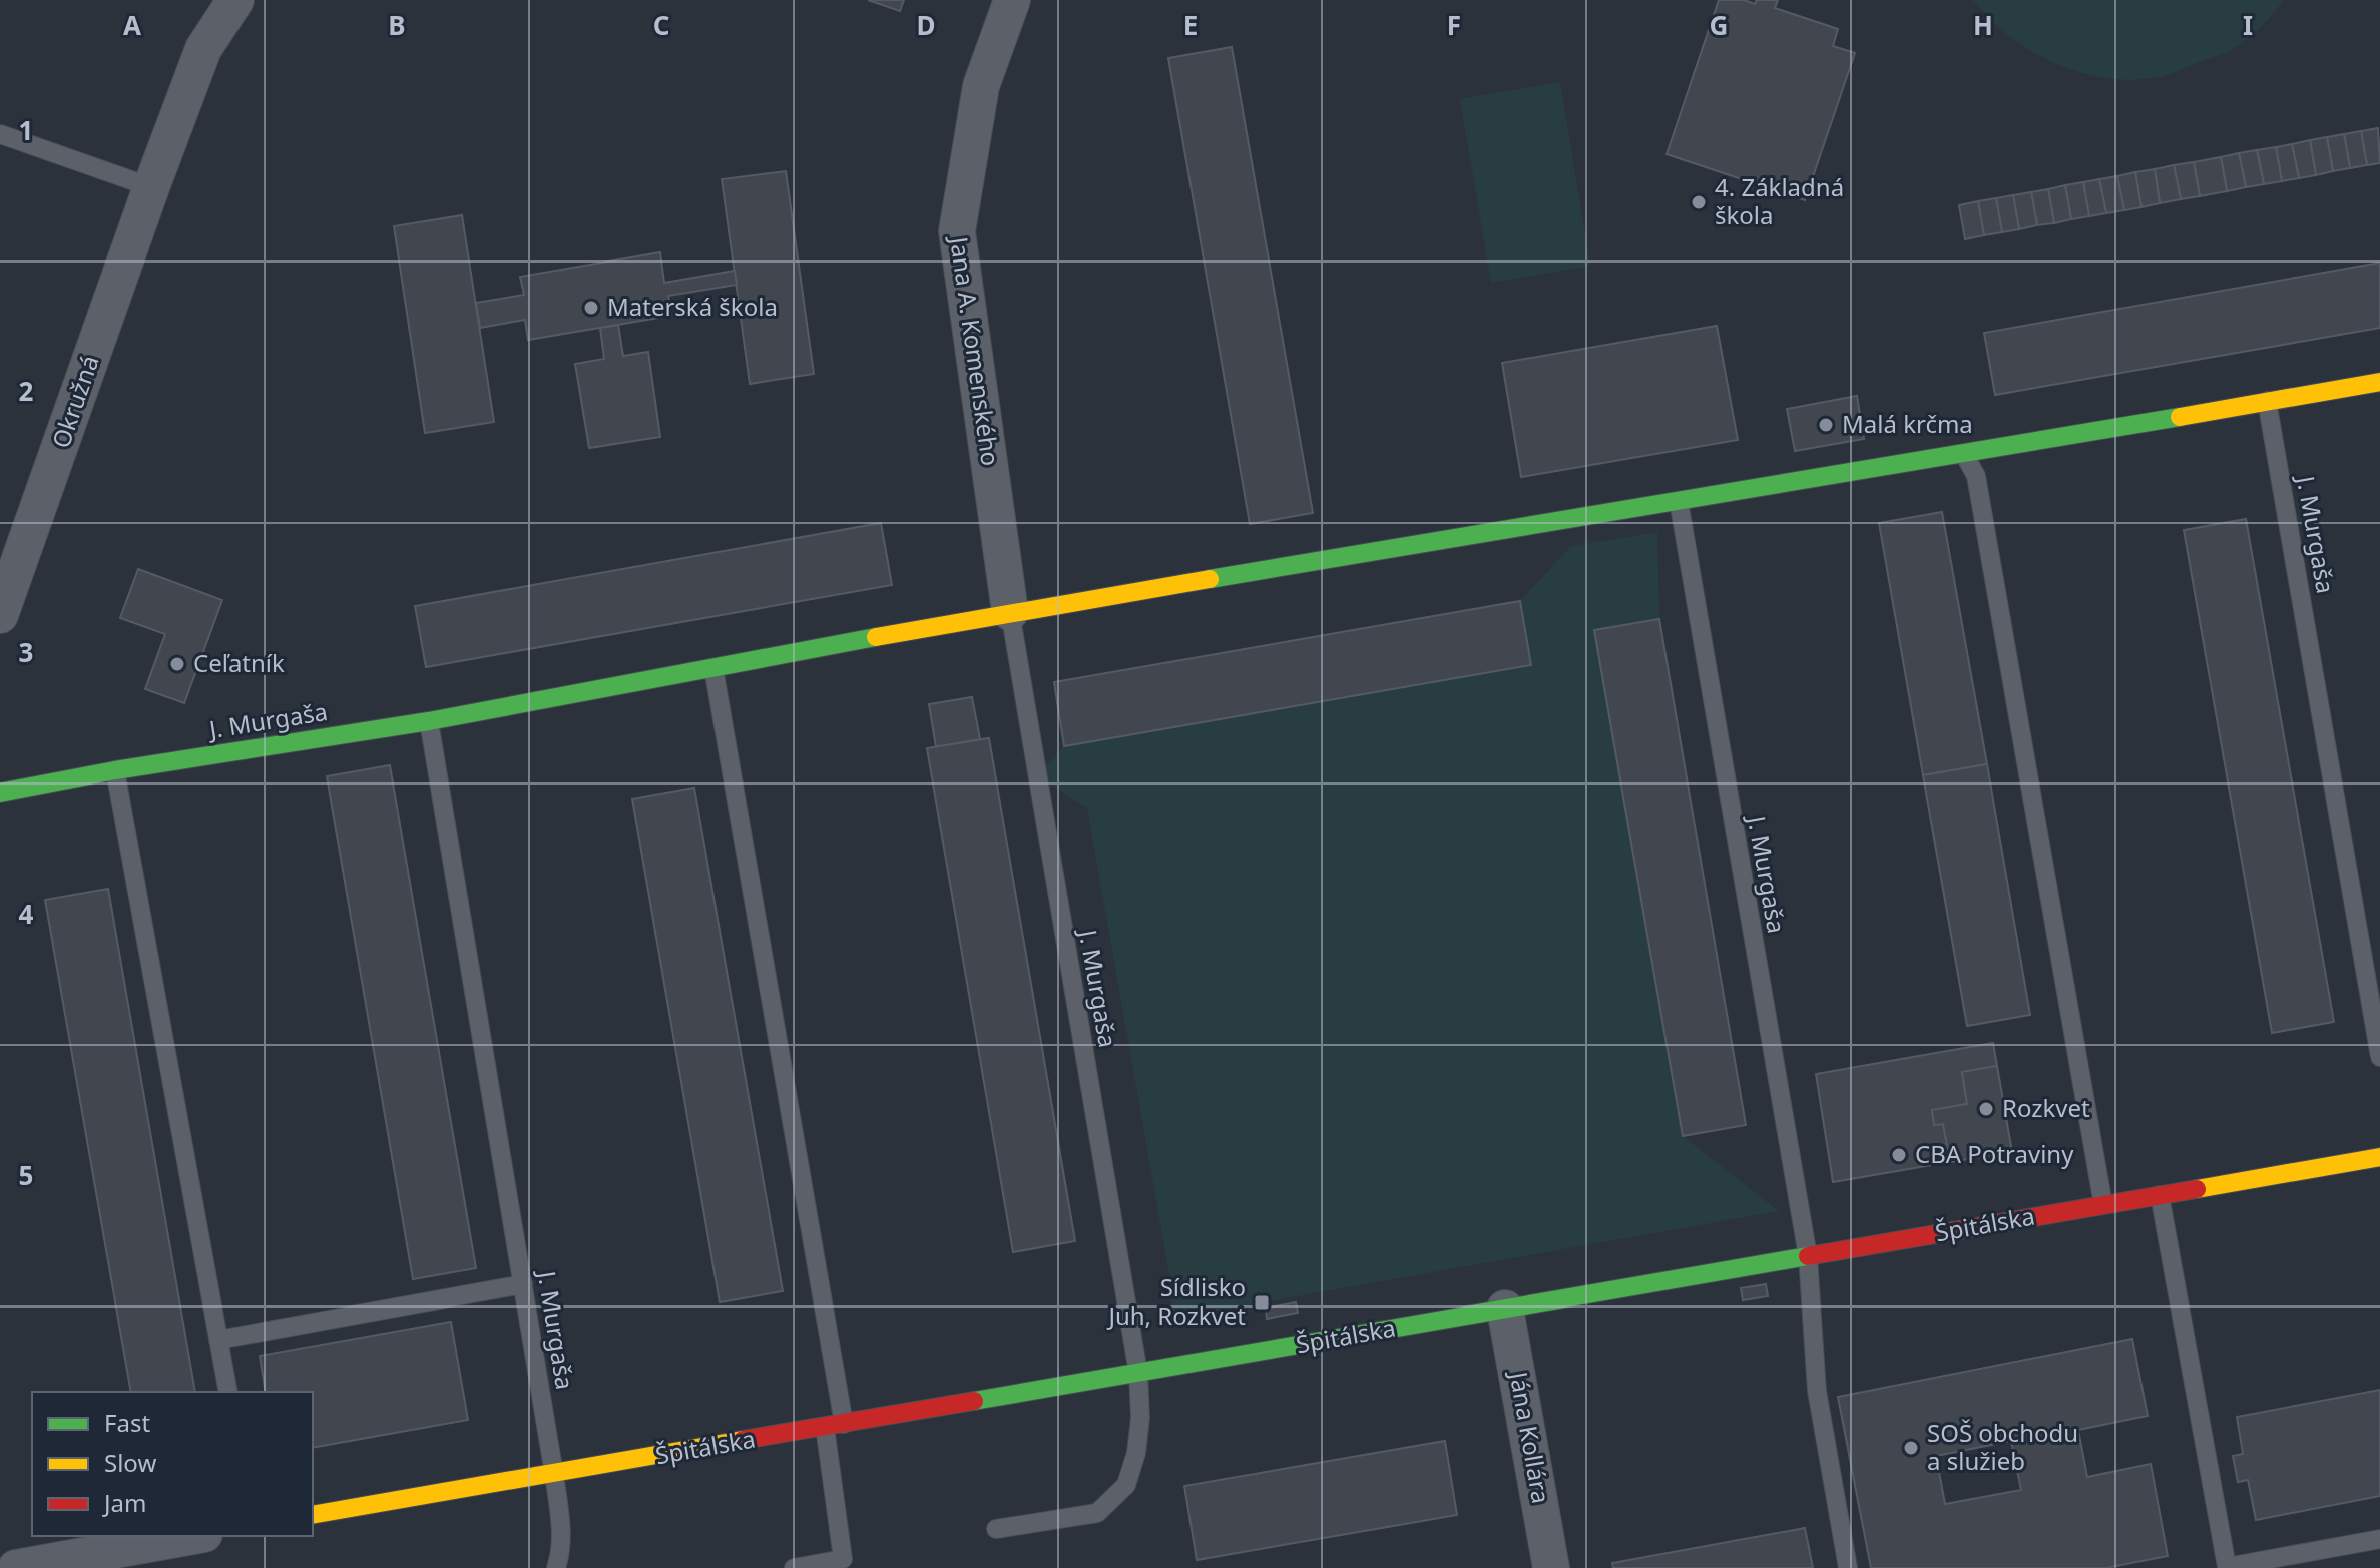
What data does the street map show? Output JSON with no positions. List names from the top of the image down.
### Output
{
  "streets": {
    "street": [
      "Jana A. Komenského",
      "Okružná",
      "J. Murgaša",
      "Špitálska",
      "Jána Kollára"
    ]
  },
  "crossings": [
    ["Jana A. Komenského", "J. Murgaša"],
    ["J. Murgaša", "Špitálska"],
    ["Špitálska", "Jána Kollára"]
  ],
  "places": {
    "other": [
      "4. Základná škola",
      "Materská škola",
      "Malá krčma",
      "Ceľatník",
      "Rozkvet",
      "CBA Potraviny",
      "SOŠ obchodu a služieb"
    ],
    "transit": ["Sídlisko Juh, Rozkvet"]
  },
  "legend": ["Fast", "Slow", "Jam"],
  "grid": {
    "columns": [
      "A",
      "B",
      "C",
      "D",
      "E",
      "F",
      "G",
      "H",
      "I"
    ],
    "rows": [
      "1",
      "2",
      "3",
      "4",
      "5"
    ]
  }
}
